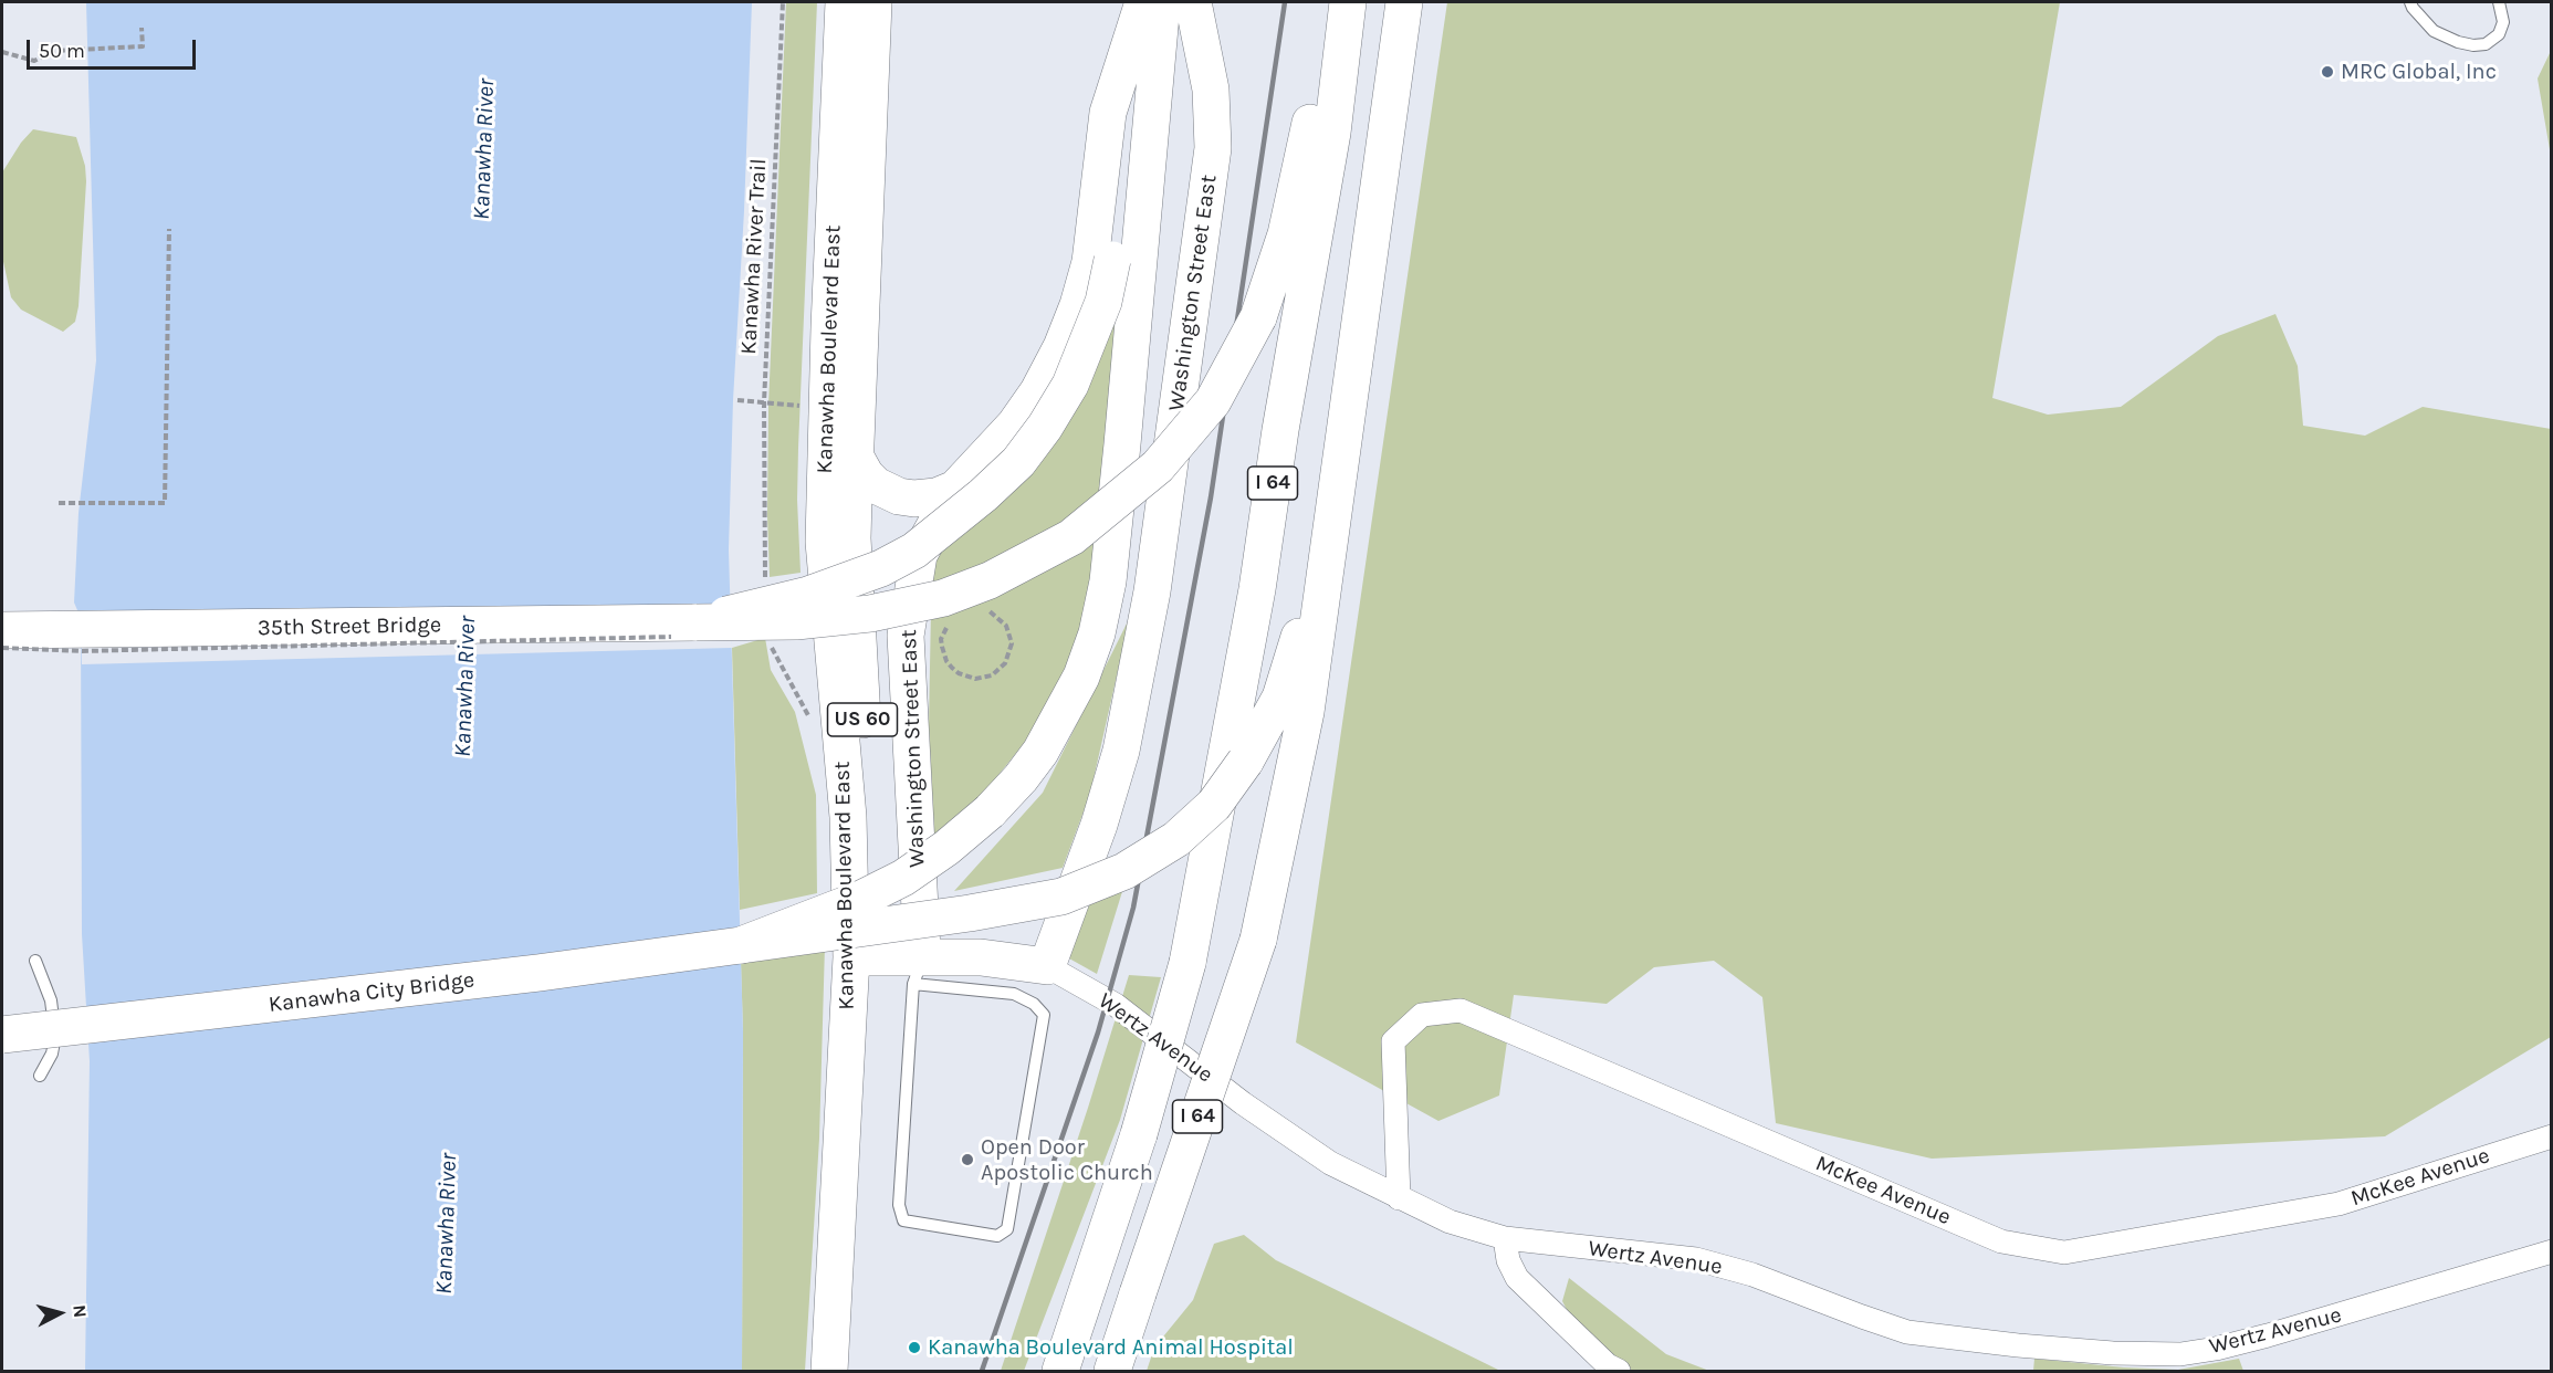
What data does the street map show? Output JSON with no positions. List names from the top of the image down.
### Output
{
  "streets": {
    "main road": [
      "Washington Street East",
      "Kanawha Boulevard East",
      "I 64",
      "35th Street Bridge",
      "US 60",
      "Kanawha City Bridge",
      "Wertz Avenue"
    ],
    "street": ["McKee Avenue"],
    "path": ["Kanawha River Trail"]
  },
  "crossings": [
    ["Washington Street East", "Wertz Avenue"],
    ["Kanawha Boulevard East", "Wertz Avenue"],
    ["Wertz Avenue", "McKee Avenue"]
  ],
  "water": ["Kanawha River"],
  "places": ["MRC Global, Inc", "Open Door Apostolic Church", "Kanawha Boulevard Animal Hospital"],
  "scale_bar": "50 m",
  "north": "right"
}
